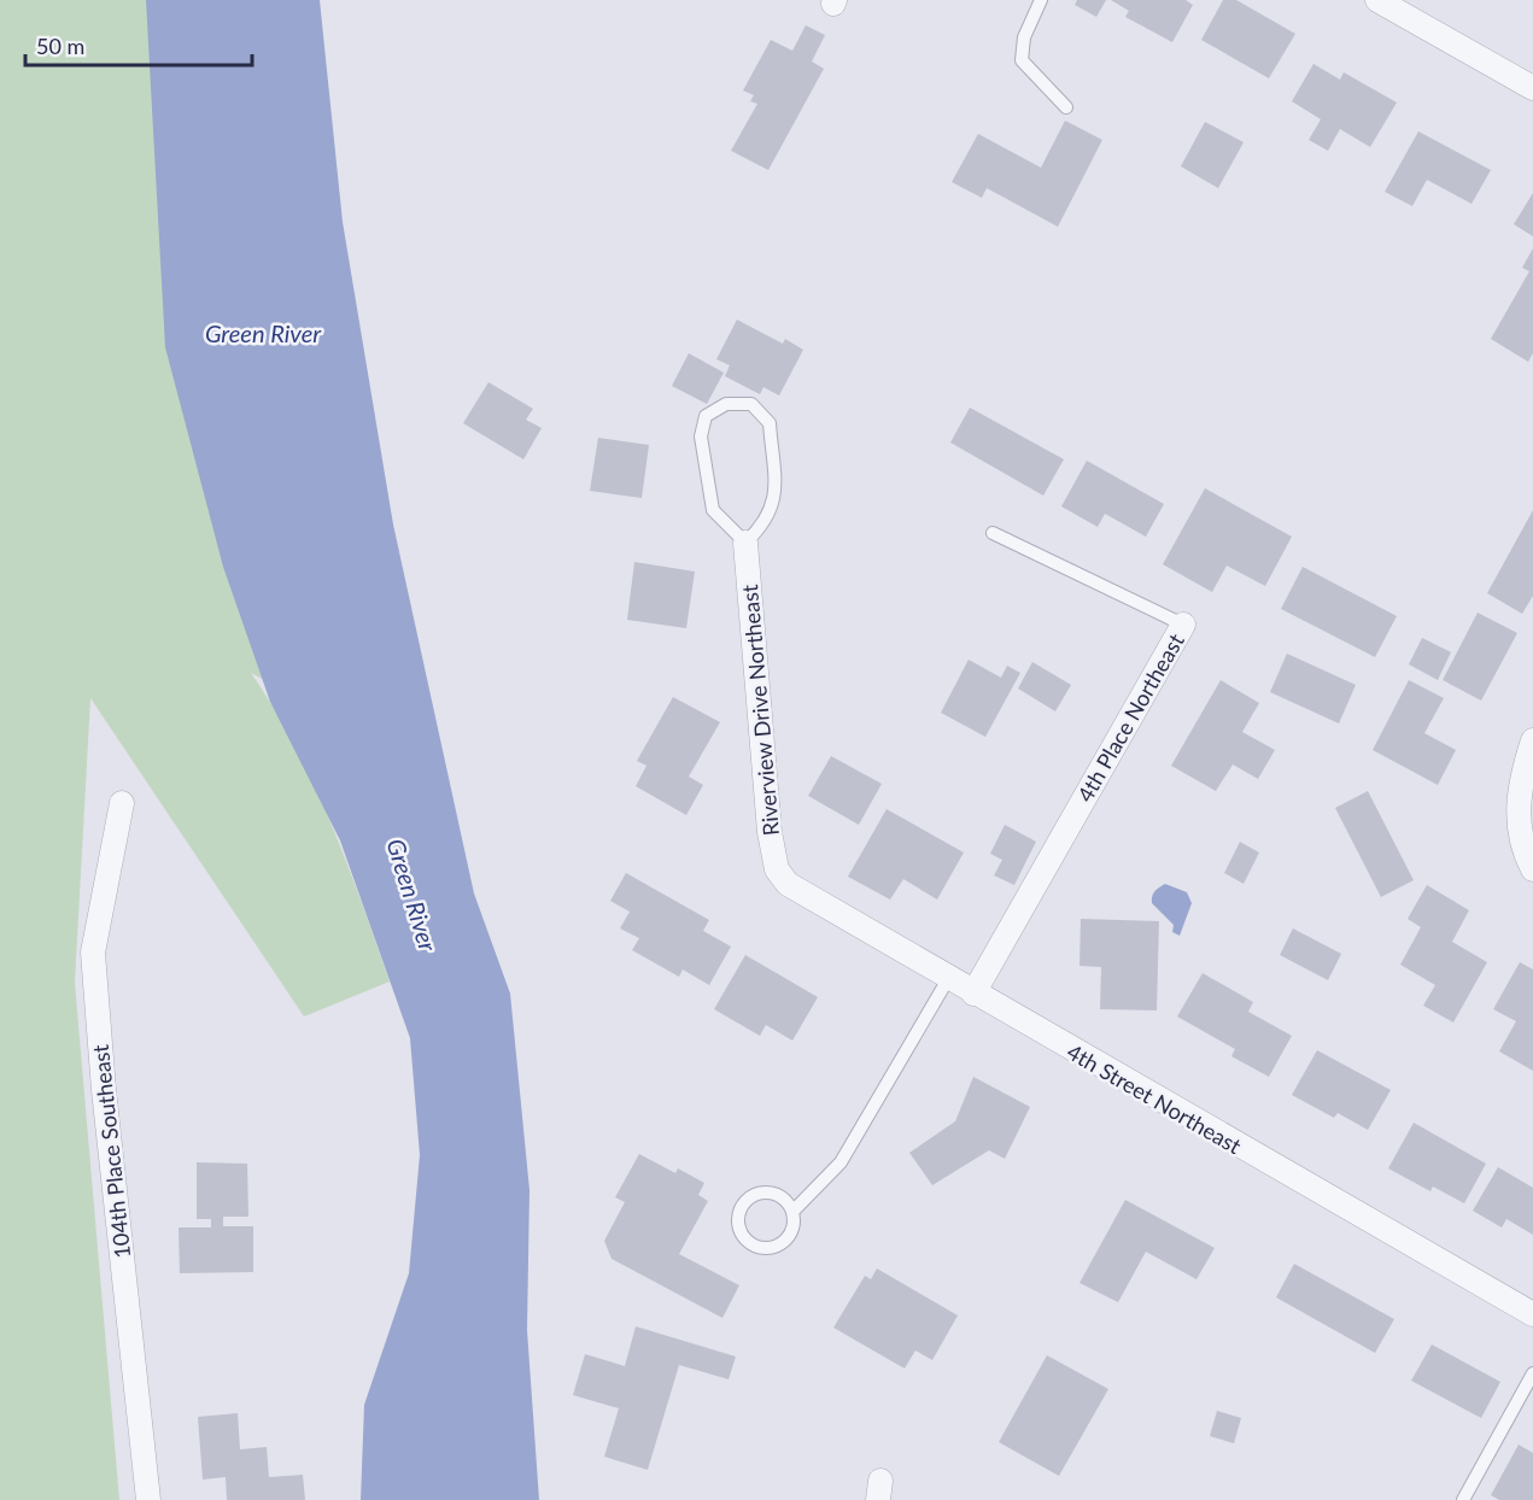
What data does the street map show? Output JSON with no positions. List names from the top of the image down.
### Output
{
  "streets": {
    "street": [
      "Riverview Drive Northeast",
      "4th Place Northeast",
      "4th Street Northeast",
      "104th Place Southeast"
    ]
  },
  "crossings": [
    ["Riverview Drive Northeast", "4th Street Northeast"],
    ["4th Place Northeast", "4th Street Northeast"]
  ],
  "water": ["Green River"],
  "scale_bar": "50 m"
}
